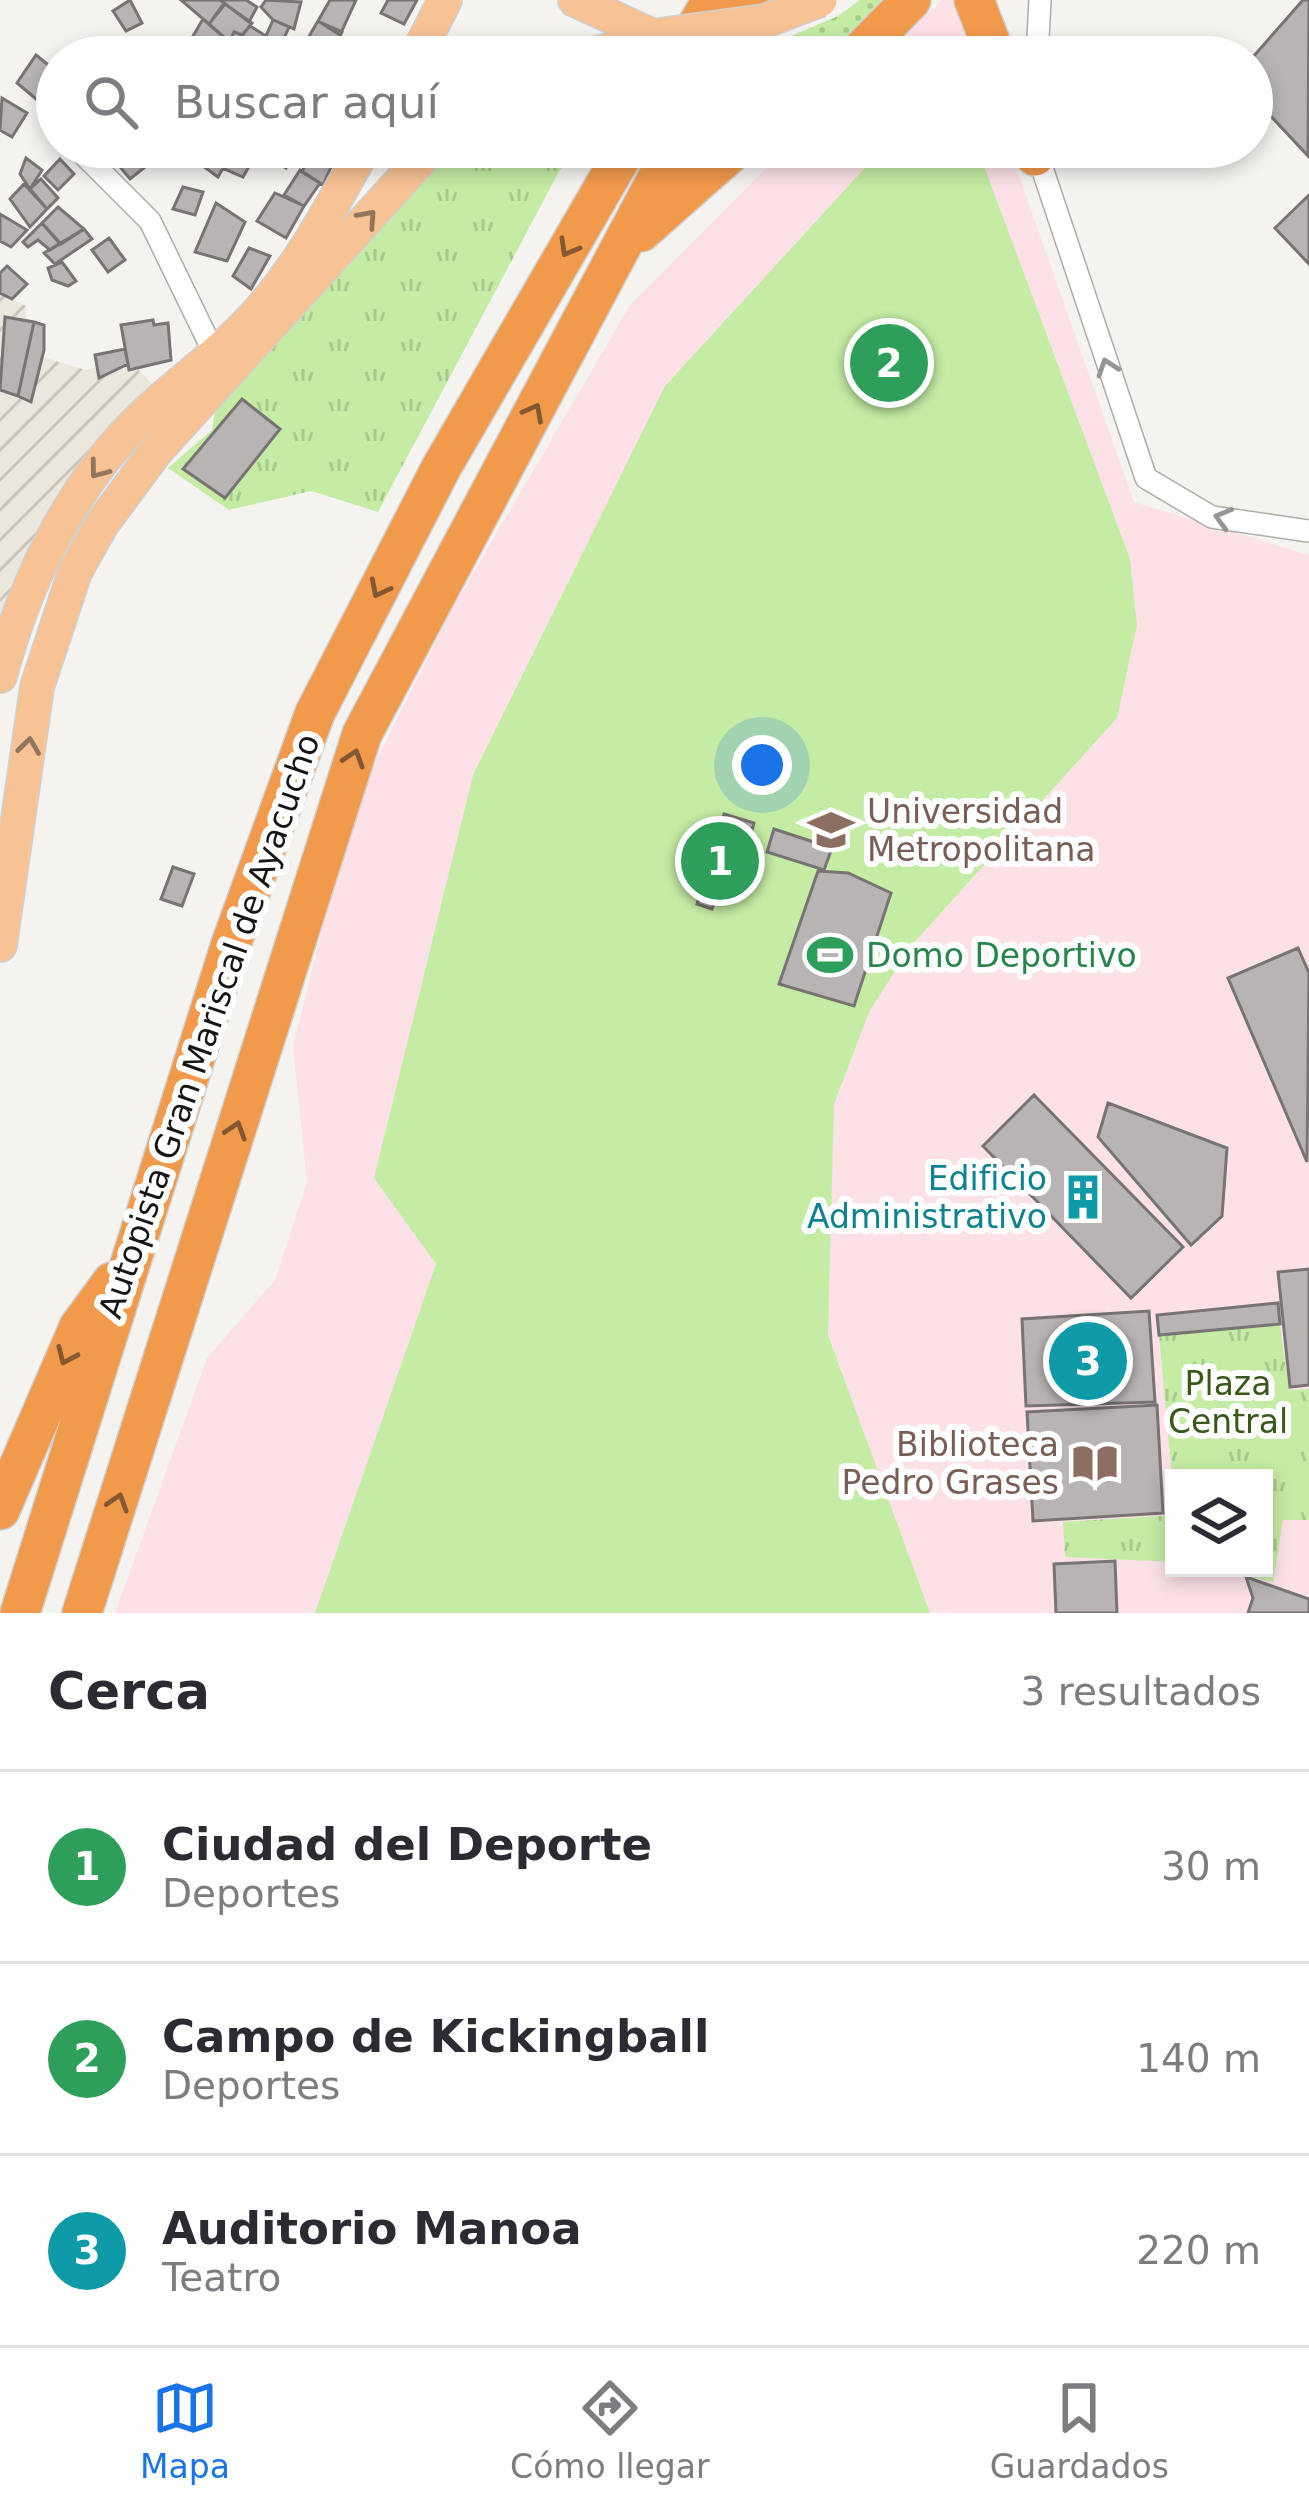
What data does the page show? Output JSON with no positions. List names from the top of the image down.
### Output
{
  "streets": {
    "highway": ["Autopista Gran Mariscal de Ayacucho"]
  },
  "parks": ["Plaza Central"],
  "places": {
    "school or university": ["Universidad Metropolitana"],
    "sports": ["Domo Deportivo"],
    "building": ["Edificio Administrativo"],
    "library": ["Biblioteca Pedro Grases"]
  },
  "page": {
    "search": "Buscar aquí",
    "pins": ["2", "1", "3"],
    "heading": ["Cerca", "3 resultados"],
    "list": [
      {
        "mark": "1",
        "name": "Ciudad del Deporte",
        "note": "Deportes",
        "value": "30 m"
      },
      {
        "mark": "2",
        "name": "Campo de Kickingball",
        "note": "Deportes",
        "value": "140 m"
      },
      {
        "mark": "3",
        "name": "Auditorio Manoa",
        "note": "Teatro",
        "value": "220 m"
      }
    ],
    "nav": ["Mapa", "Cómo llegar", "Guardados"]
  }
}
